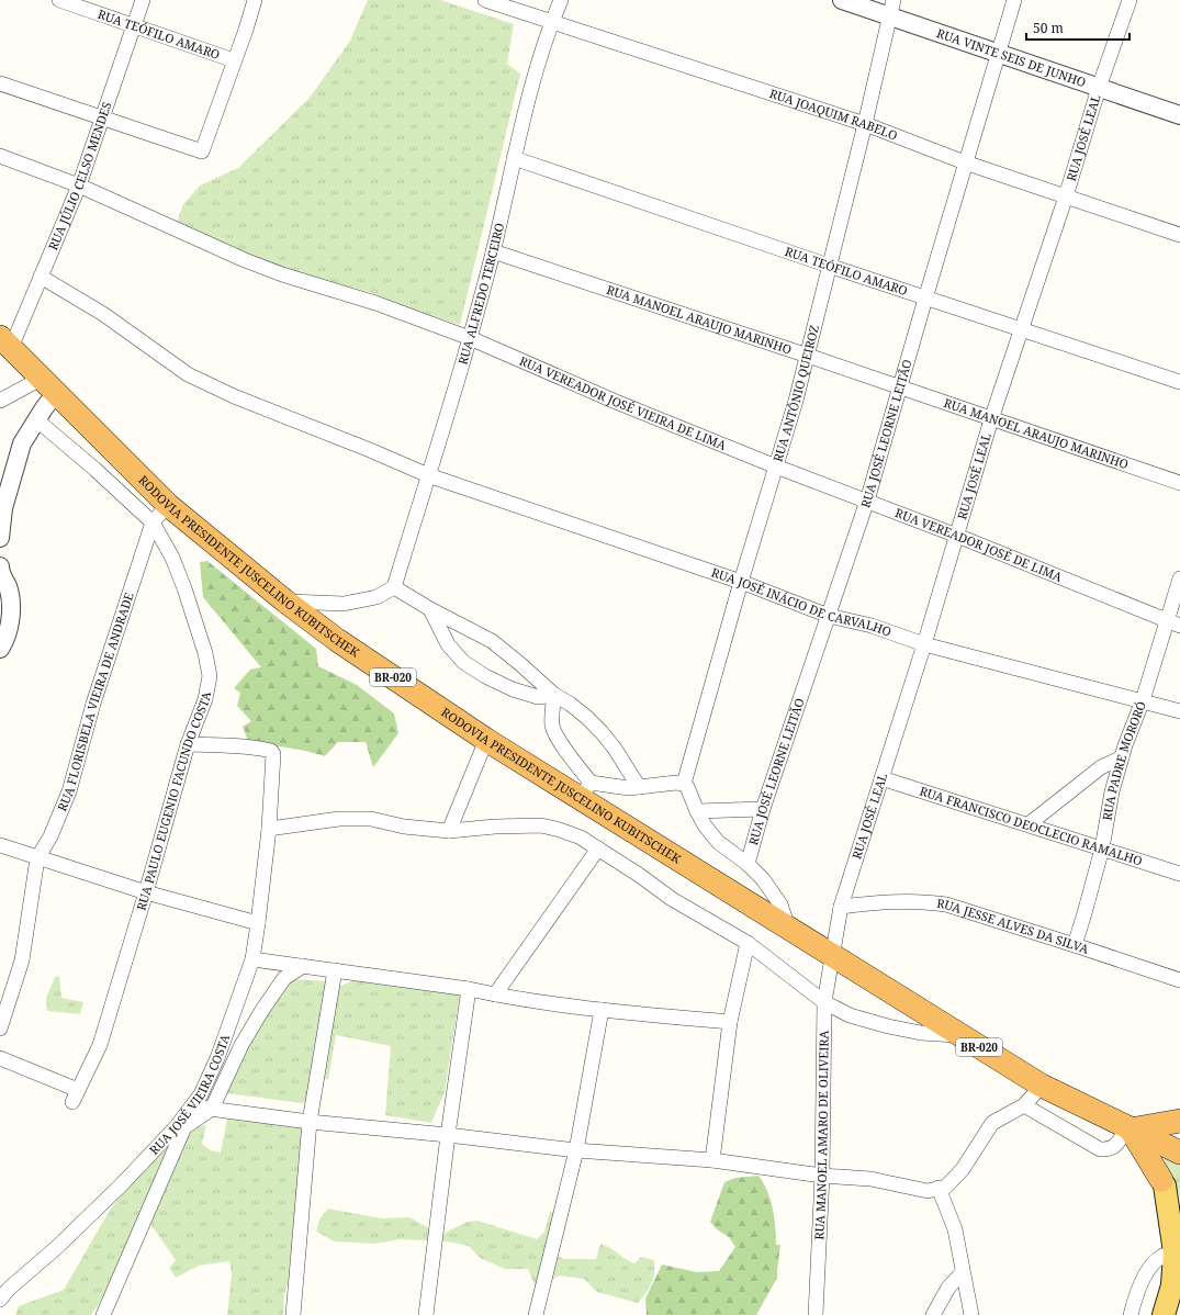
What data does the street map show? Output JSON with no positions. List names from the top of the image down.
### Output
{
  "streets": {
    "highway": ["RODOVIA PRESIDENTE JUSCELINO KUBITSCHEK", "BR-020"],
    "street": [
      "RUA TEÓFILO AMARO",
      "RUA VINTE SEIS DE JUNHO",
      "RUA JOAQUIM RABELO",
      "RUA JOSÉ LEAL",
      "RUA JÚLIO CELSO MENDES",
      "RUA ALFREDO TERCEIRO",
      "RUA MANOEL ARAUJO MARINHO",
      "RUA ANTÔNIO QUEIROZ",
      "RUA VEREADOR JOSÉ VIEIRA DE LIMA",
      "RUA JOSÉ LEORNE LEITÃO",
      "RUA VEREADOR JOSÉ DE LIMA",
      "RUA JOSÉ INÁCIO DE CARVALHO",
      "RUA FLORISBELA VIEIRA DE ANDRADE",
      "RUA PADRE MORORÓ",
      "RUA PAULO EUGENIO FACUNDO COSTA",
      "RUA FRANCISCO DEOCLECIO RAMALHO",
      "RUA JESSE ALVES DA SILVA",
      "RUA JOSÉ VIEIRA COSTA",
      "RUA MANOEL AMARO DE OLIVEIRA"
    ]
  },
  "crossings": [
    ["RUA TEÓFILO AMARO", "RUA JOSÉ LEAL"],
    ["RUA TEÓFILO AMARO", "RUA JÚLIO CELSO MENDES"],
    ["RUA TEÓFILO AMARO", "RUA ALFREDO TERCEIRO"],
    ["RUA TEÓFILO AMARO", "RUA ANTÔNIO QUEIROZ"],
    ["RUA TEÓFILO AMARO", "RUA JOSÉ LEORNE LEITÃO"],
    ["RUA VINTE SEIS DE JUNHO", "RUA JOSÉ LEAL"],
    ["RUA VINTE SEIS DE JUNHO", "RUA ANTÔNIO QUEIROZ"],
    ["RUA VINTE SEIS DE JUNHO", "RUA JOSÉ LEORNE LEITÃO"],
    ["RUA JOAQUIM RABELO", "RUA JOSÉ LEAL"],
    ["RUA JOAQUIM RABELO", "RUA ALFREDO TERCEIRO"],
    ["RUA JOAQUIM RABELO", "RUA ANTÔNIO QUEIROZ"],
    ["RUA JOAQUIM RABELO", "RUA JOSÉ LEORNE LEITÃO"],
    ["RUA JOSÉ LEAL", "RUA MANOEL ARAUJO MARINHO"],
    ["RUA JOSÉ LEAL", "RUA VEREADOR JOSÉ DE LIMA"],
    ["RUA JOSÉ LEAL", "RODOVIA PRESIDENTE JUSCELINO KUBITSCHEK"],
    ["RUA JOSÉ LEAL", "RUA JOSÉ INÁCIO DE CARVALHO"],
    ["RUA JOSÉ LEAL", "RUA FRANCISCO DEOCLECIO RAMALHO"],
    ["RUA JOSÉ LEAL", "RUA JESSE ALVES DA SILVA"],
    ["RUA JOSÉ LEAL", "RUA MANOEL AMARO DE OLIVEIRA"],
    ["RUA JÚLIO CELSO MENDES", "RODOVIA PRESIDENTE JUSCELINO KUBITSCHEK"],
    ["RUA JÚLIO CELSO MENDES", "RUA JOSÉ INÁCIO DE CARVALHO"],
    ["RUA ALFREDO TERCEIRO", "RUA MANOEL ARAUJO MARINHO"],
    ["RUA ALFREDO TERCEIRO", "RUA VEREADOR JOSÉ VIEIRA DE LIMA"],
    ["RUA ALFREDO TERCEIRO", "RUA JOSÉ INÁCIO DE CARVALHO"],
    ["RUA MANOEL ARAUJO MARINHO", "RUA ANTÔNIO QUEIROZ"],
    ["RUA MANOEL ARAUJO MARINHO", "RUA JOSÉ LEORNE LEITÃO"],
    ["RUA ANTÔNIO QUEIROZ", "RUA VEREADOR JOSÉ VIEIRA DE LIMA"],
    ["RUA ANTÔNIO QUEIROZ", "RUA VEREADOR JOSÉ DE LIMA"],
    ["RUA ANTÔNIO QUEIROZ", "RUA JOSÉ INÁCIO DE CARVALHO"],
    ["RUA VEREADOR JOSÉ VIEIRA DE LIMA", "RUA VEREADOR JOSÉ DE LIMA"],
    ["RUA JOSÉ LEORNE LEITÃO", "RUA VEREADOR JOSÉ DE LIMA"],
    ["RUA JOSÉ LEORNE LEITÃO", "RUA JOSÉ INÁCIO DE CARVALHO"],
    ["RUA VEREADOR JOSÉ DE LIMA", "RUA PADRE MORORÓ"],
    ["RODOVIA PRESIDENTE JUSCELINO KUBITSCHEK", "RUA MANOEL AMARO DE OLIVEIRA"],
    ["RUA JOSÉ INÁCIO DE CARVALHO", "RUA PADRE MORORÓ"],
    ["RUA FLORISBELA VIEIRA DE ANDRADE", "RUA PAULO EUGENIO FACUNDO COSTA"],
    ["RUA PADRE MORORÓ", "RUA FRANCISCO DEOCLECIO RAMALHO"],
    ["RUA PADRE MORORÓ", "RUA JESSE ALVES DA SILVA"],
    ["RUA PAULO EUGENIO FACUNDO COSTA", "RUA JOSÉ VIEIRA COSTA"]
  ],
  "scale_bar": "50 m"
}
